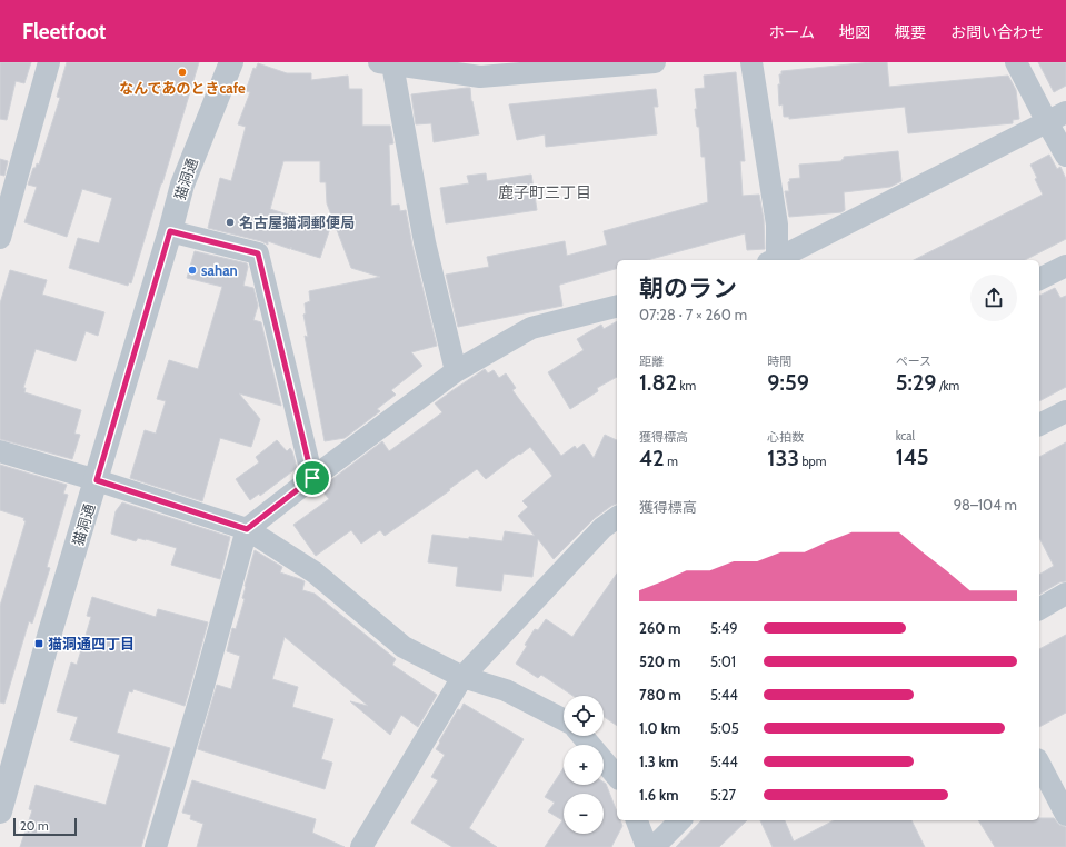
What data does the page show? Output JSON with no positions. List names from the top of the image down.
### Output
{
  "streets": {
    "street": ["猫洞通"]
  },
  "districts": ["鹿子町三丁目"],
  "places": {
    "other": ["なんであのときcafe", "名古屋猫洞郵便局", "sahan"],
    "transit": ["猫洞通四丁目"]
  },
  "scale_bar": "20 m",
  "page": {
    "header": "Fleetfoot",
    "nav": [
      "ホーム",
      "地図",
      "概要",
      "お問い合わせ"
    ],
    "heading": ["朝のラン", "07:28 · 7 × 260 m"],
    "stats": [
      ["距離", "1.82 km"],
      ["時間", "9:59"],
      ["ペース", "5:29 /km"],
      ["獲得標高", "42 m"],
      ["心拍数", "133 bpm"],
      ["kcal", "145"]
    ],
    "chart": ["獲得標高", "98–104 m"],
    "list": [
      {
        "name": "260 m",
        "note": "5:49"
      },
      {
        "name": "520 m",
        "note": "5:01"
      },
      {
        "name": "780 m",
        "note": "5:44"
      },
      {
        "name": "1.0 km",
        "note": "5:05"
      },
      {
        "name": "1.3 km",
        "note": "5:44"
      },
      {
        "name": "1.6 km",
        "note": "5:27"
      }
    ],
    "map_buttons": ["+", "−"],
    "scale": "20 m"
  }
}
